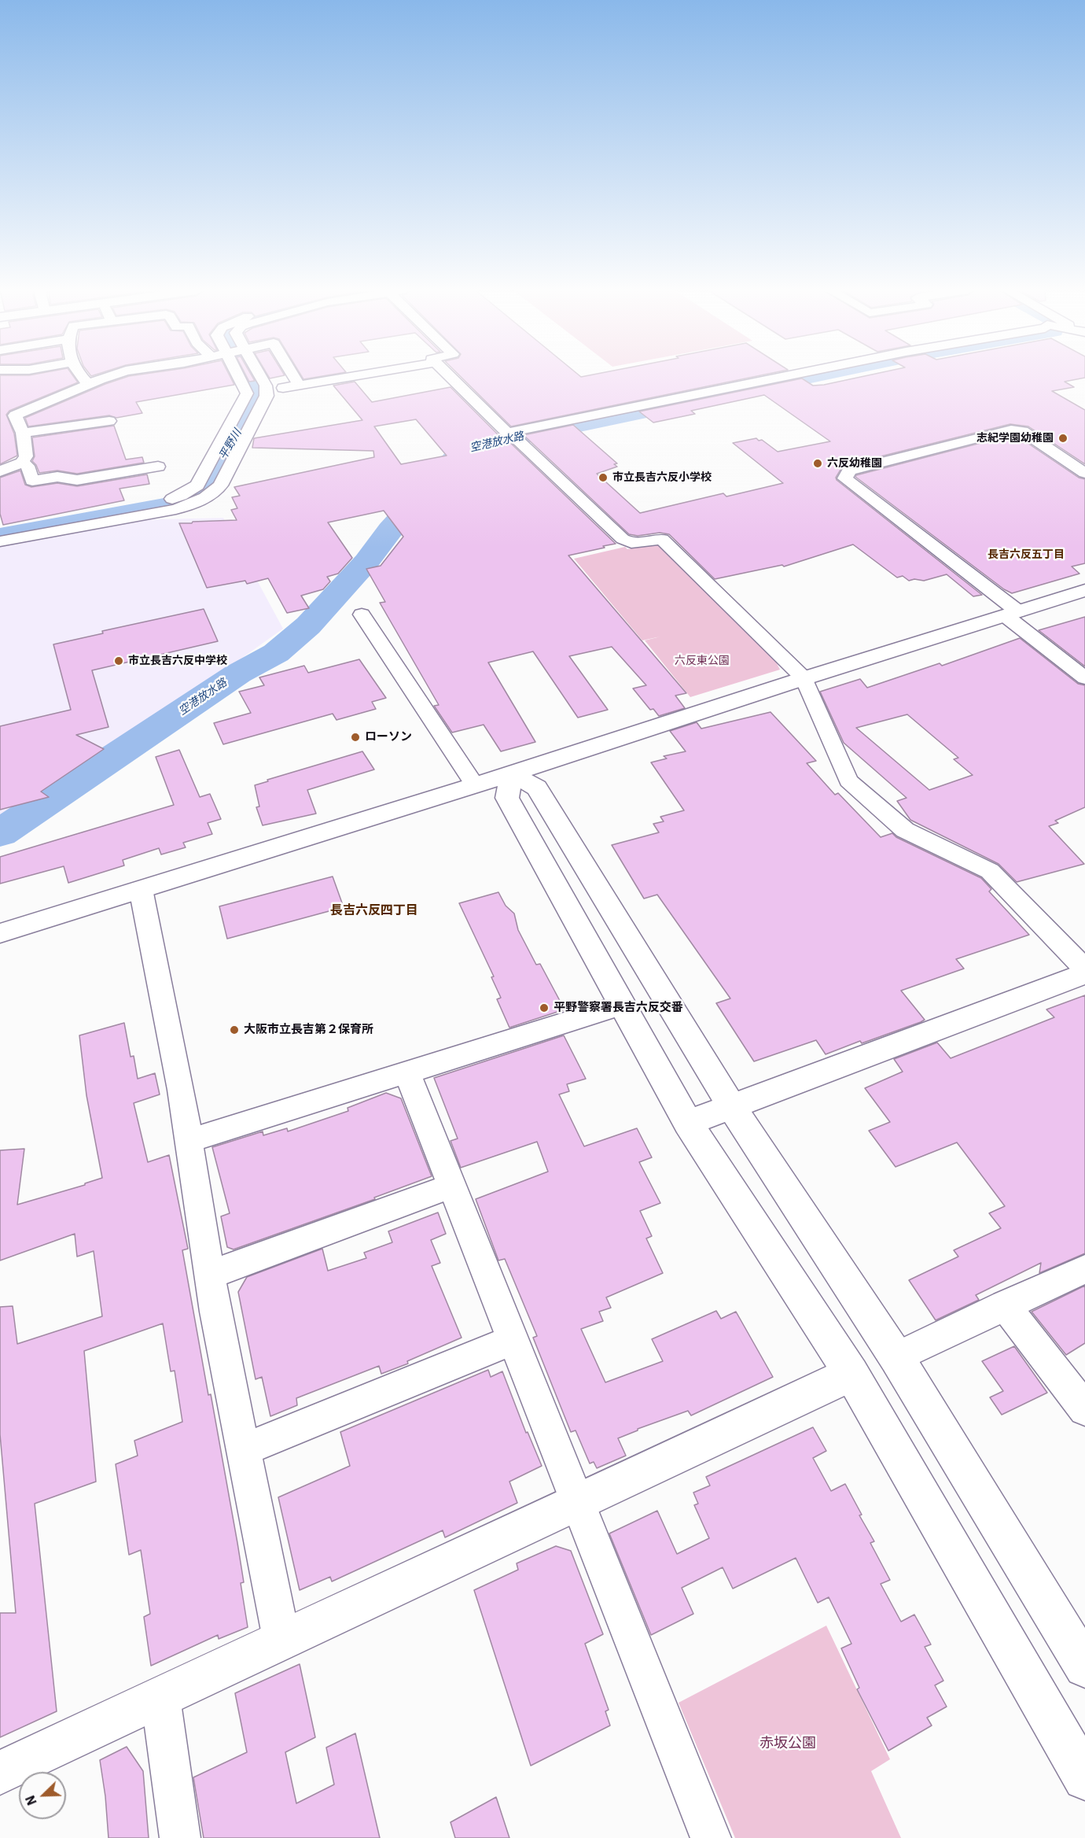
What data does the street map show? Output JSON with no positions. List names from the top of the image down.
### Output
{
  "districts": ["長吉六反五丁目", "長吉六反四丁目"],
  "water": ["空港放水路", "平野川"],
  "parks": ["六反東公園", "赤坂公園"],
  "places": [
    "志紀学園幼稚園",
    "六反幼稚園",
    "市立長吉六反小学校",
    "市立長吉六反中学校",
    "ローソン",
    "平野警察署長吉六反交番",
    "大阪市立長吉第２保育所"
  ],
  "north": "bottom left"
}
